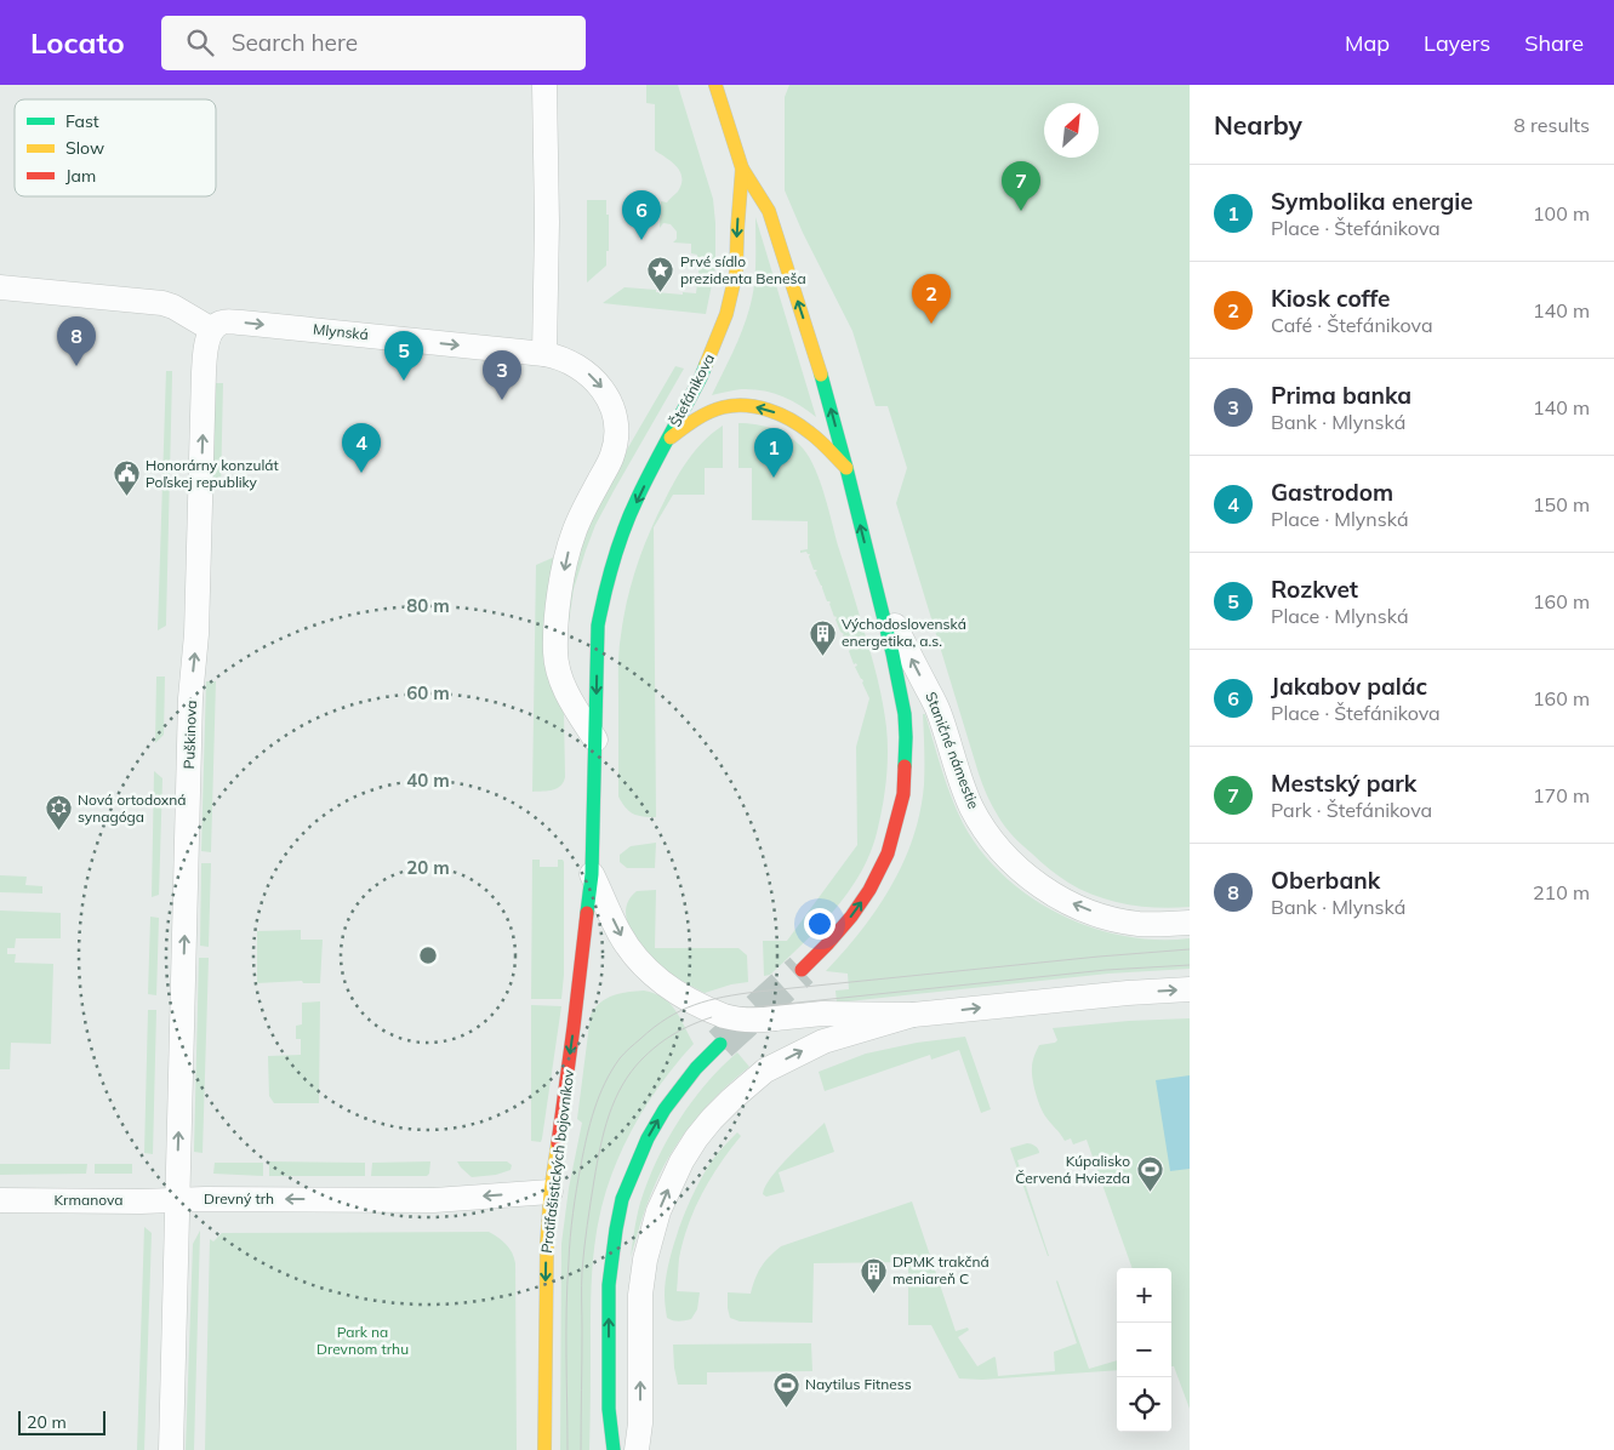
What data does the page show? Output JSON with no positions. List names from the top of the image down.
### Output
{
  "streets": {
    "street": [
      "Mlynská",
      "Štefánikova",
      "Puškinova",
      "Staničné námestie",
      "Protifašistických bojovníkov",
      "Drevný trh",
      "Krmanova"
    ]
  },
  "crossings": [
    ["Mlynská", "Puškinova"],
    ["Štefánikova", "Staničné námestie"],
    ["Štefánikova", "Protifašistických bojovníkov"],
    ["Puškinova", "Drevný trh"],
    ["Puškinova", "Krmanova"],
    ["Protifašistických bojovníkov", "Drevný trh"],
    ["Drevný trh", "Krmanova"]
  ],
  "one_way": [
    "Mlynská",
    "Puškinova",
    "Staničné námestie",
    "Protifašistických bojovníkov",
    "Drevný trh"
  ],
  "parks": ["Park na Drevnom trhu"],
  "places": {
    "place": ["Prvé sídlo prezidenta Beneša"],
    "public building": ["Honorárny konzulát Poľskej republiky"],
    "building": ["Východoslovenská energetika, a.s.", "DPMK trakčná meniareň C"],
    "synagogue": ["Nová ortodoxná synagóga"],
    "sports": ["Kúpalisko Červená Hviezda", "Naytilus Fitness"]
  },
  "legend": ["Fast", "Slow", "Jam"],
  "scale_bar": "20 m",
  "north": "top right",
  "page": {
    "header": "Locato",
    "search": "Search here",
    "nav": ["Map", "Layers", "Share"],
    "heading": ["Nearby", "8 results"],
    "pins": [
      "7",
      "6",
      "2",
      "8",
      "5",
      "3",
      "4",
      "1"
    ],
    "list": [
      {
        "mark": "1",
        "name": "Symbolika energie",
        "note": "Place · Štefánikova",
        "value": "100 m"
      },
      {
        "mark": "2",
        "name": "Kiosk coffe",
        "note": "Café · Štefánikova",
        "value": "140 m"
      },
      {
        "mark": "3",
        "name": "Prima banka",
        "note": "Bank · Mlynská",
        "value": "140 m"
      },
      {
        "mark": "4",
        "name": "Gastrodom",
        "note": "Place · Mlynská",
        "value": "150 m"
      },
      {
        "mark": "5",
        "name": "Rozkvet",
        "note": "Place · Mlynská",
        "value": "160 m"
      },
      {
        "mark": "6",
        "name": "Jakabov palác",
        "note": "Place · Štefánikova",
        "value": "160 m"
      },
      {
        "mark": "7",
        "name": "Mestský park",
        "note": "Park · Štefánikova",
        "value": "170 m"
      },
      {
        "mark": "8",
        "name": "Oberbank",
        "note": "Bank · Mlynská",
        "value": "210 m"
      }
    ],
    "map_buttons": ["+", "−"],
    "scale": "20 m"
  },
  "rings": [
    "80 m",
    "60 m",
    "40 m",
    "20 m"
  ]
}
